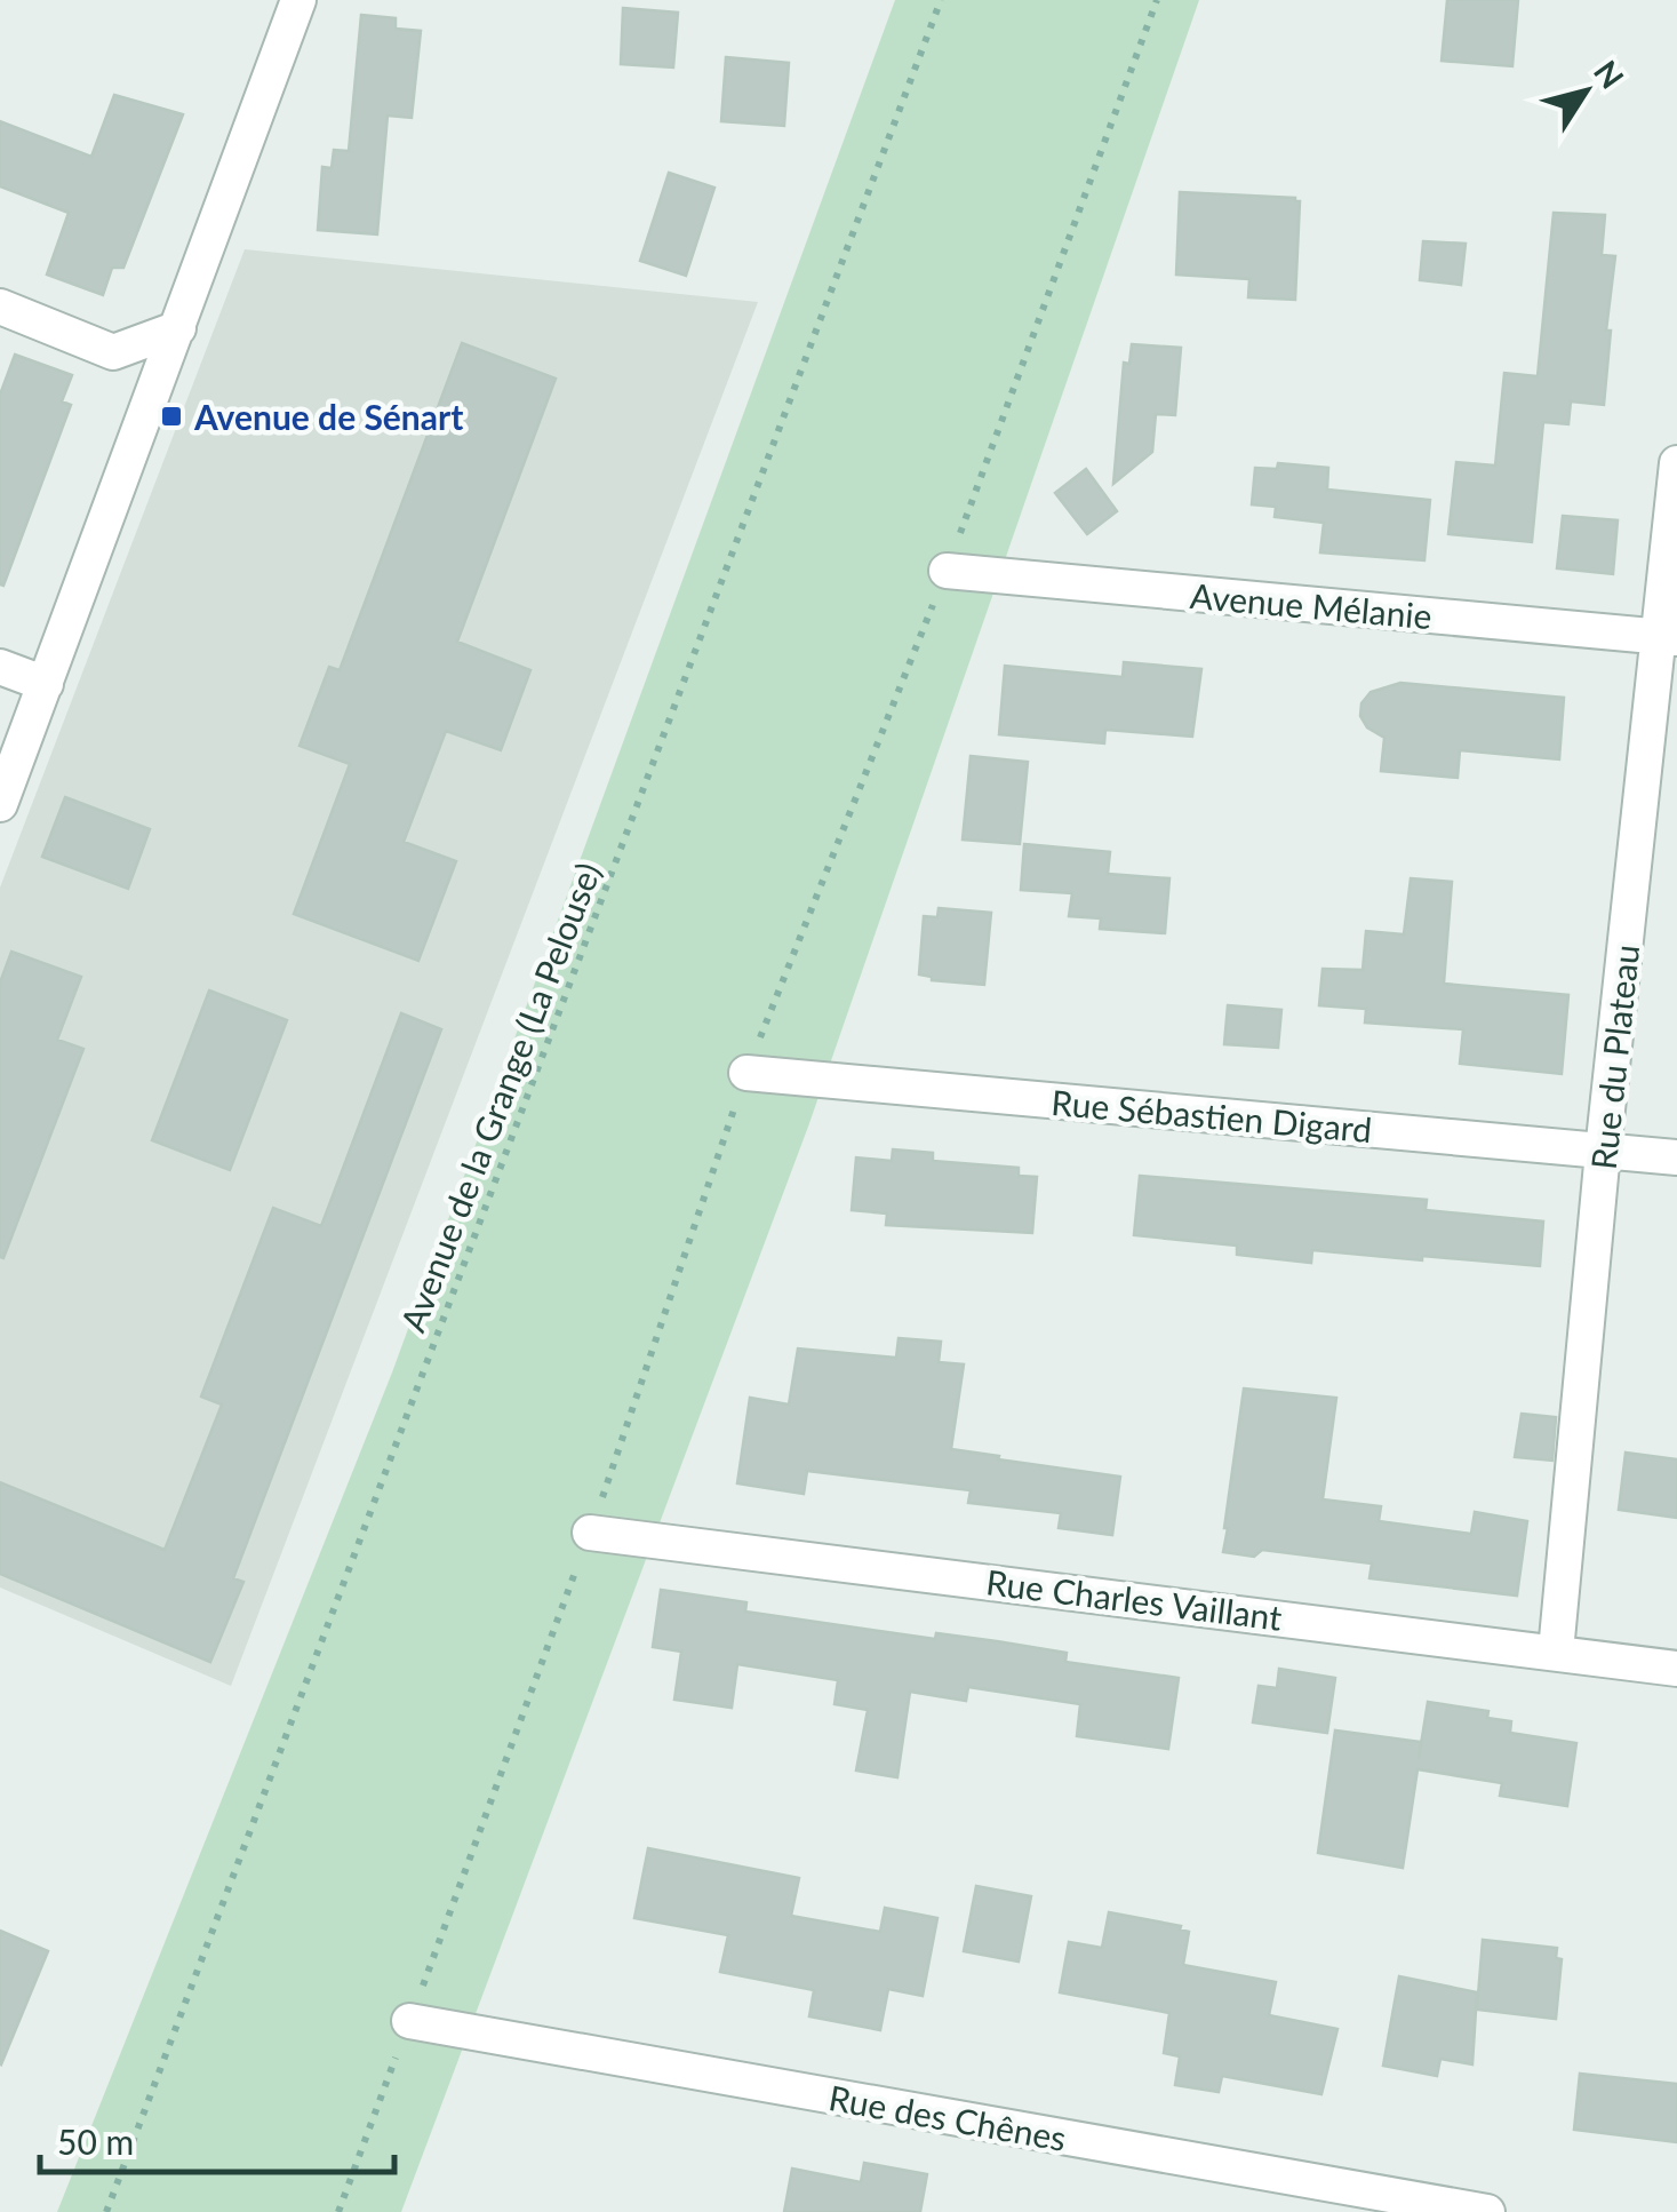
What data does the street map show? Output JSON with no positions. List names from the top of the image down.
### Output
{
  "streets": {
    "street": [
      "Avenue Mélanie",
      "Rue du Plateau",
      "Rue Sébastien Digard",
      "Rue Charles Vaillant",
      "Rue des Chênes"
    ],
    "path": ["Avenue de la Grange (La Pelouse)"]
  },
  "crossings": [
    ["Avenue Mélanie", "Rue du Plateau"],
    ["Rue du Plateau", "Rue Sébastien Digard"],
    ["Rue du Plateau", "Rue Charles Vaillant"]
  ],
  "places": {
    "transit": ["Avenue de Sénart"]
  },
  "scale_bar": "50 m",
  "north": "top right"
}
